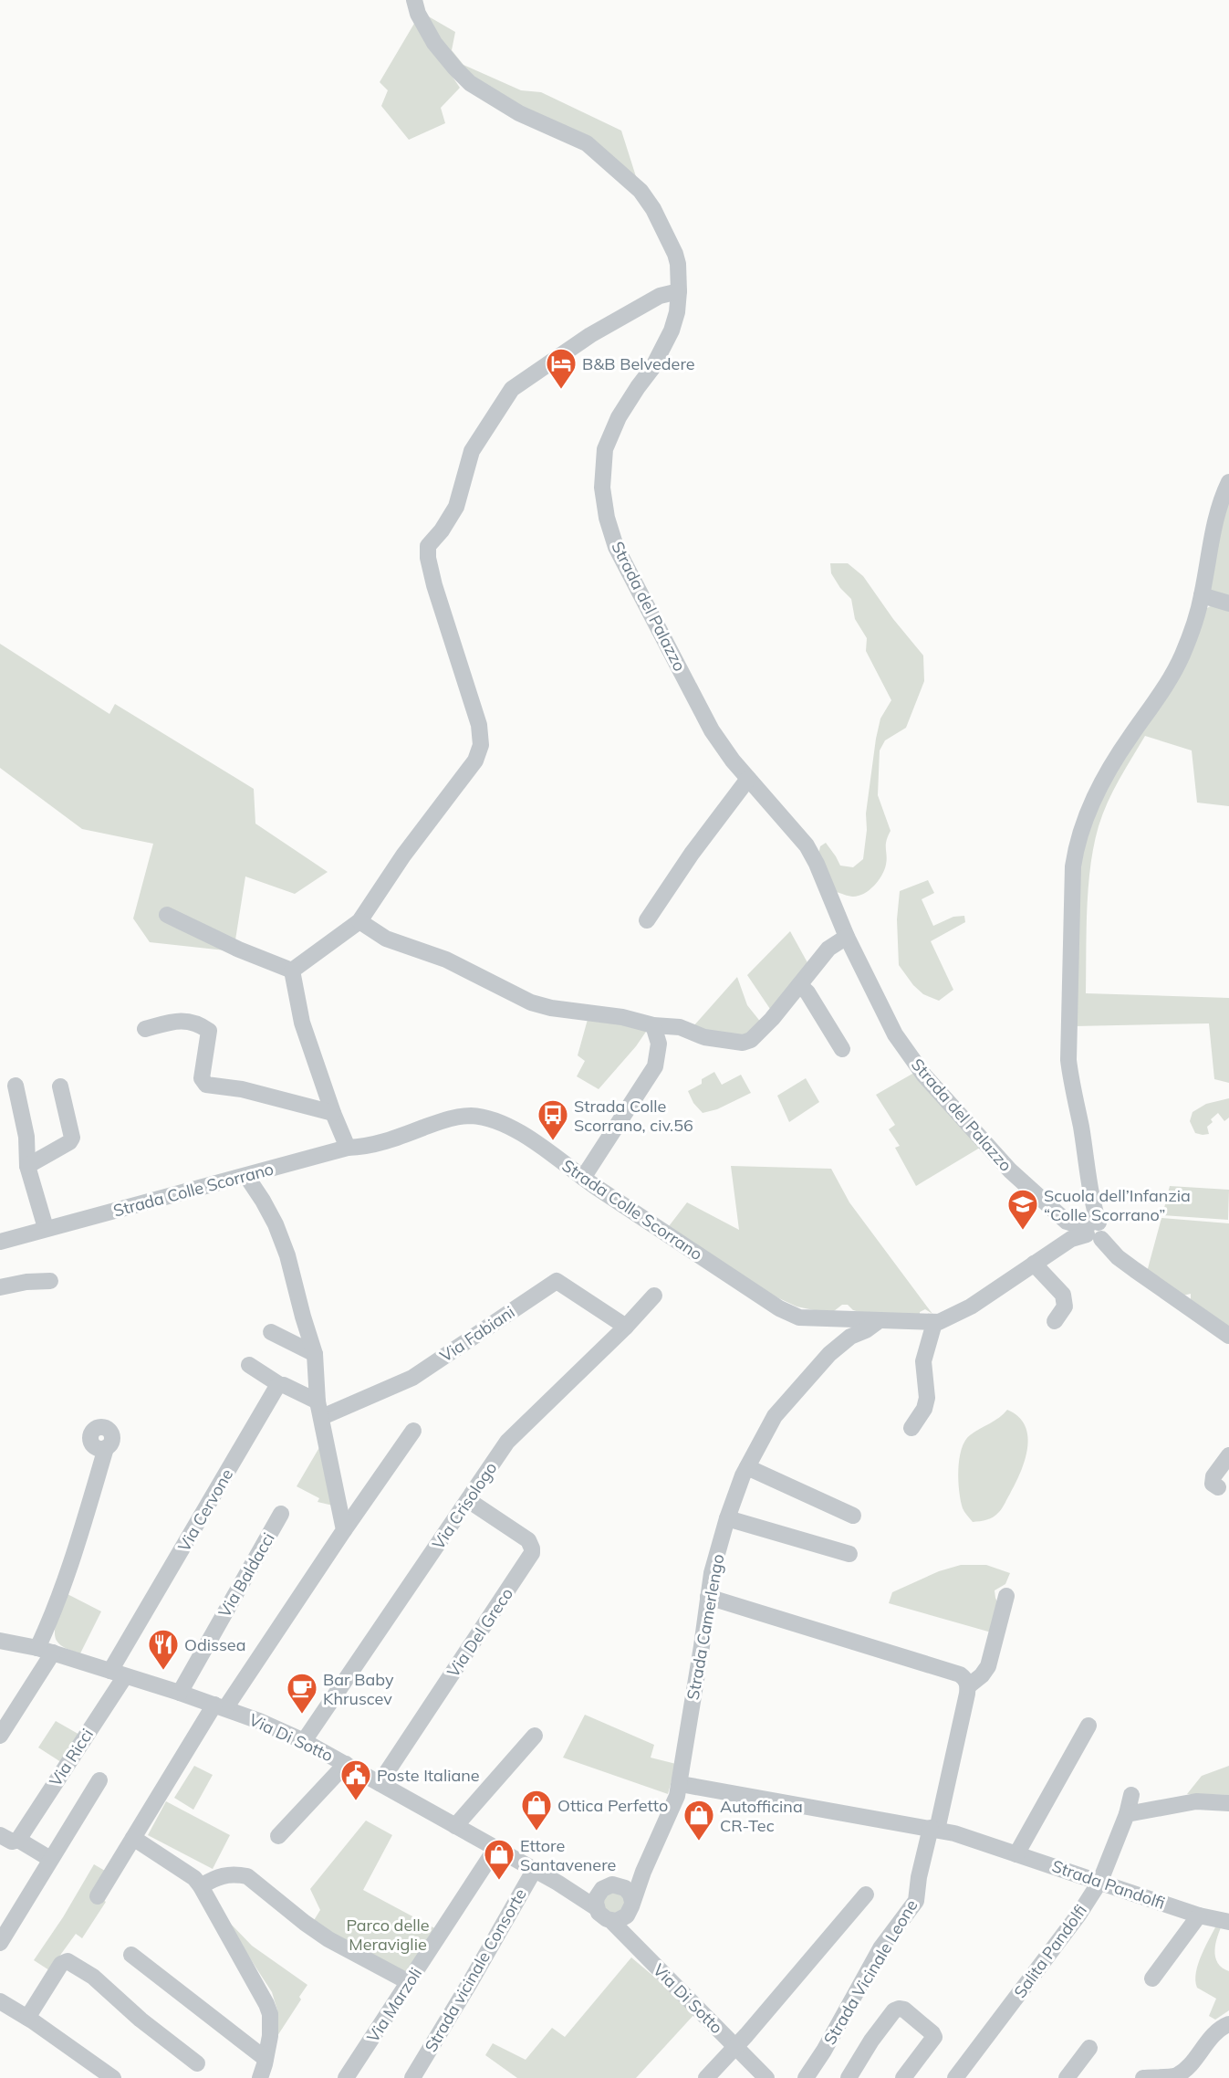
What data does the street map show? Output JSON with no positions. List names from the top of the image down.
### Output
{
  "streets": {
    "street": [
      "Strada del Palazzo",
      "Strada Colle Scorrano",
      "Via Fabiani",
      "Via Crisologo",
      "Via Cervone",
      "Via Baldacci",
      "Strada Camerlengo",
      "Via Del Greco",
      "Via Di Sotto",
      "Via Ricci",
      "Strada Pandolfi",
      "Salita Pandolfi",
      "Strada vicinale Consorte",
      "Strada Vicinale Leone",
      "Via Marzoli"
    ]
  },
  "crossings": [
    ["Strada del Palazzo", "Strada Colle Scorrano"],
    ["Strada Colle Scorrano", "Strada Camerlengo"],
    ["Via Fabiani", "Via Crisologo"],
    ["Via Crisologo", "Via Del Greco"],
    ["Via Crisologo", "Via Di Sotto"],
    ["Via Cervone", "Via Di Sotto"],
    ["Via Cervone", "Via Ricci"],
    ["Via Baldacci", "Via Di Sotto"],
    ["Strada Camerlengo", "Strada Pandolfi"],
    ["Via Del Greco", "Via Di Sotto"],
    ["Via Di Sotto", "Via Ricci"],
    ["Via Di Sotto", "Strada vicinale Consorte"],
    ["Via Di Sotto", "Via Marzoli"],
    ["Strada Pandolfi", "Salita Pandolfi"],
    ["Strada Pandolfi", "Strada Vicinale Leone"]
  ],
  "parks": ["Parco delle Meraviglie"],
  "places": {
    "hotel": ["B&B Belvedere"],
    "bus stop": ["Strada Colle Scorrano, civ.56"],
    "school or university": ["Scuola dell’Infanzia “Colle Scorrano”"],
    "restaurant": ["Odissea"],
    "cafe": ["Bar Baby Khruscev"],
    "public building": ["Poste Italiane"],
    "shop": ["Ottica Perfetto", "Autofficina CR-Tec", "Ettore Santavenere"]
  }
}
